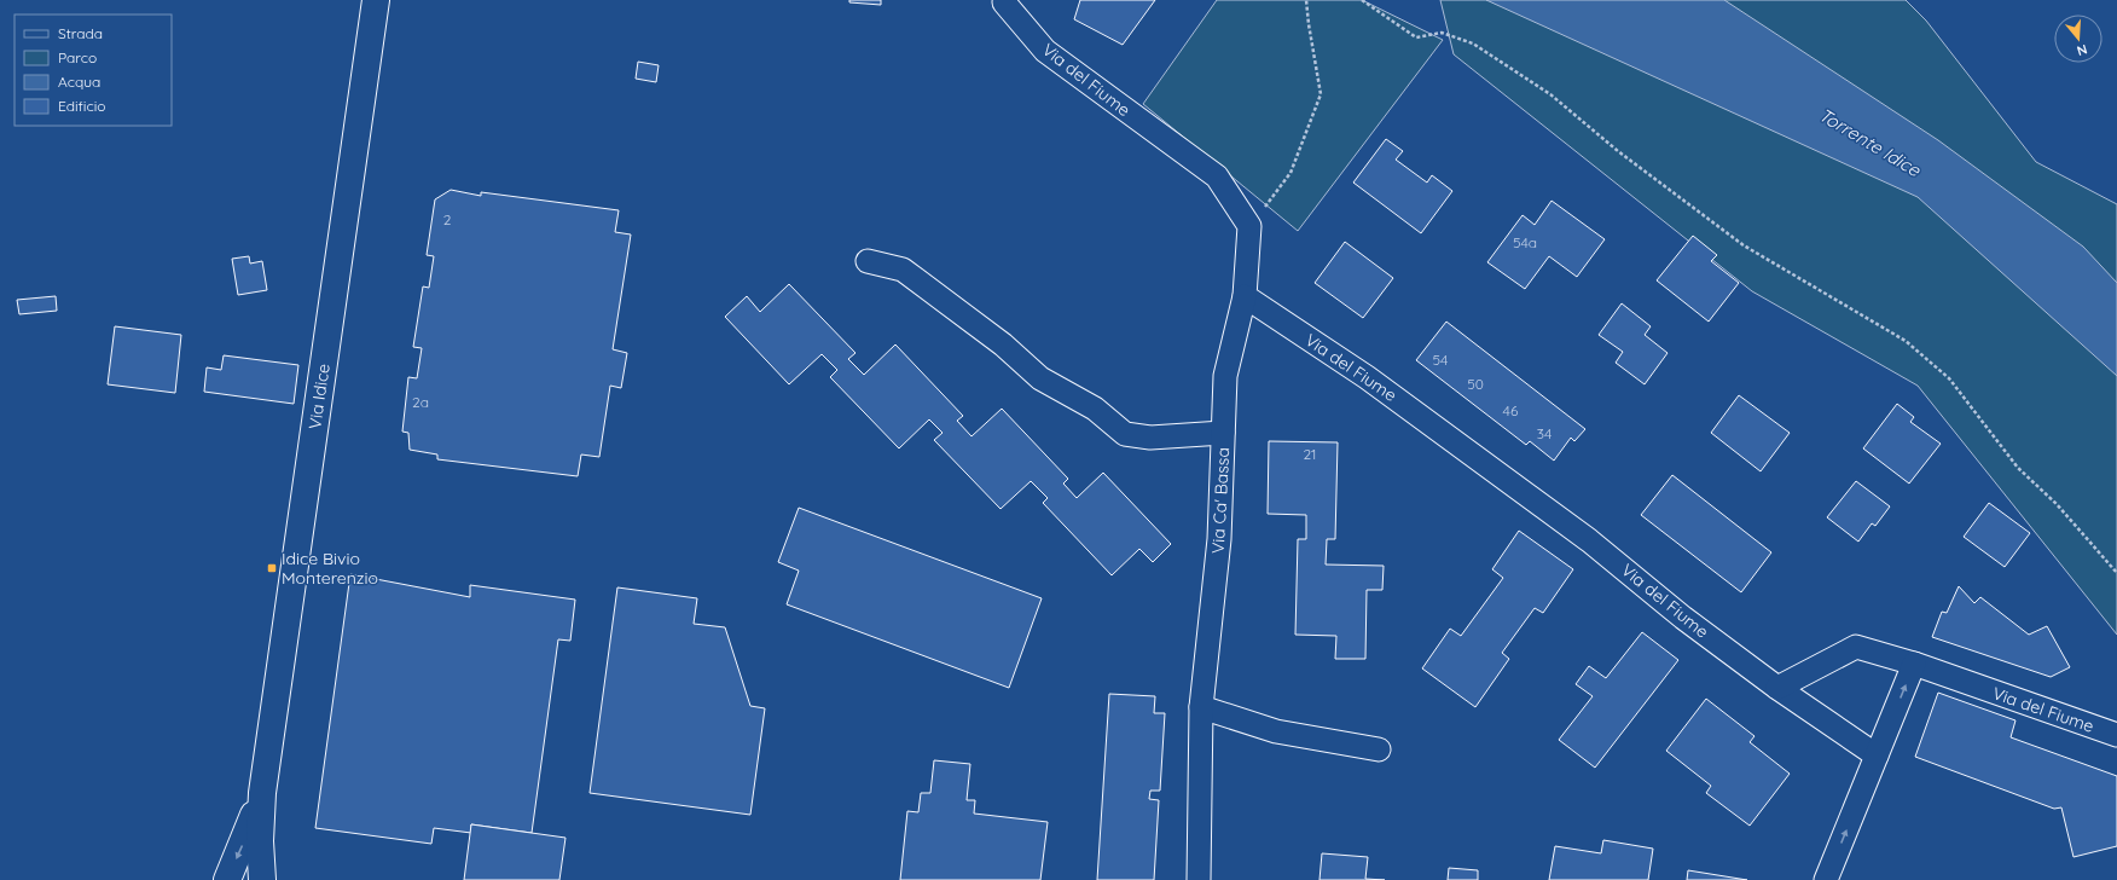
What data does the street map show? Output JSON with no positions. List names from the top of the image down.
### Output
{
  "streets": {
    "main road": ["Via Idice"],
    "street": ["Via del Fiume", "Via Ca' Bassa"]
  },
  "crossings": [
    ["Via del Fiume", "Via Ca' Bassa"]
  ],
  "water": ["Torrente Idice"],
  "places": {
    "transit": ["Idice Bivio Monterenzio"]
  },
  "house_numbers": [
    "2",
    "54a",
    "54",
    "50",
    "2a",
    "46",
    "34",
    "21"
  ],
  "legend": [
    "Strada",
    "Parco",
    "Acqua",
    "Edificio"
  ],
  "north": "bottom"
}
